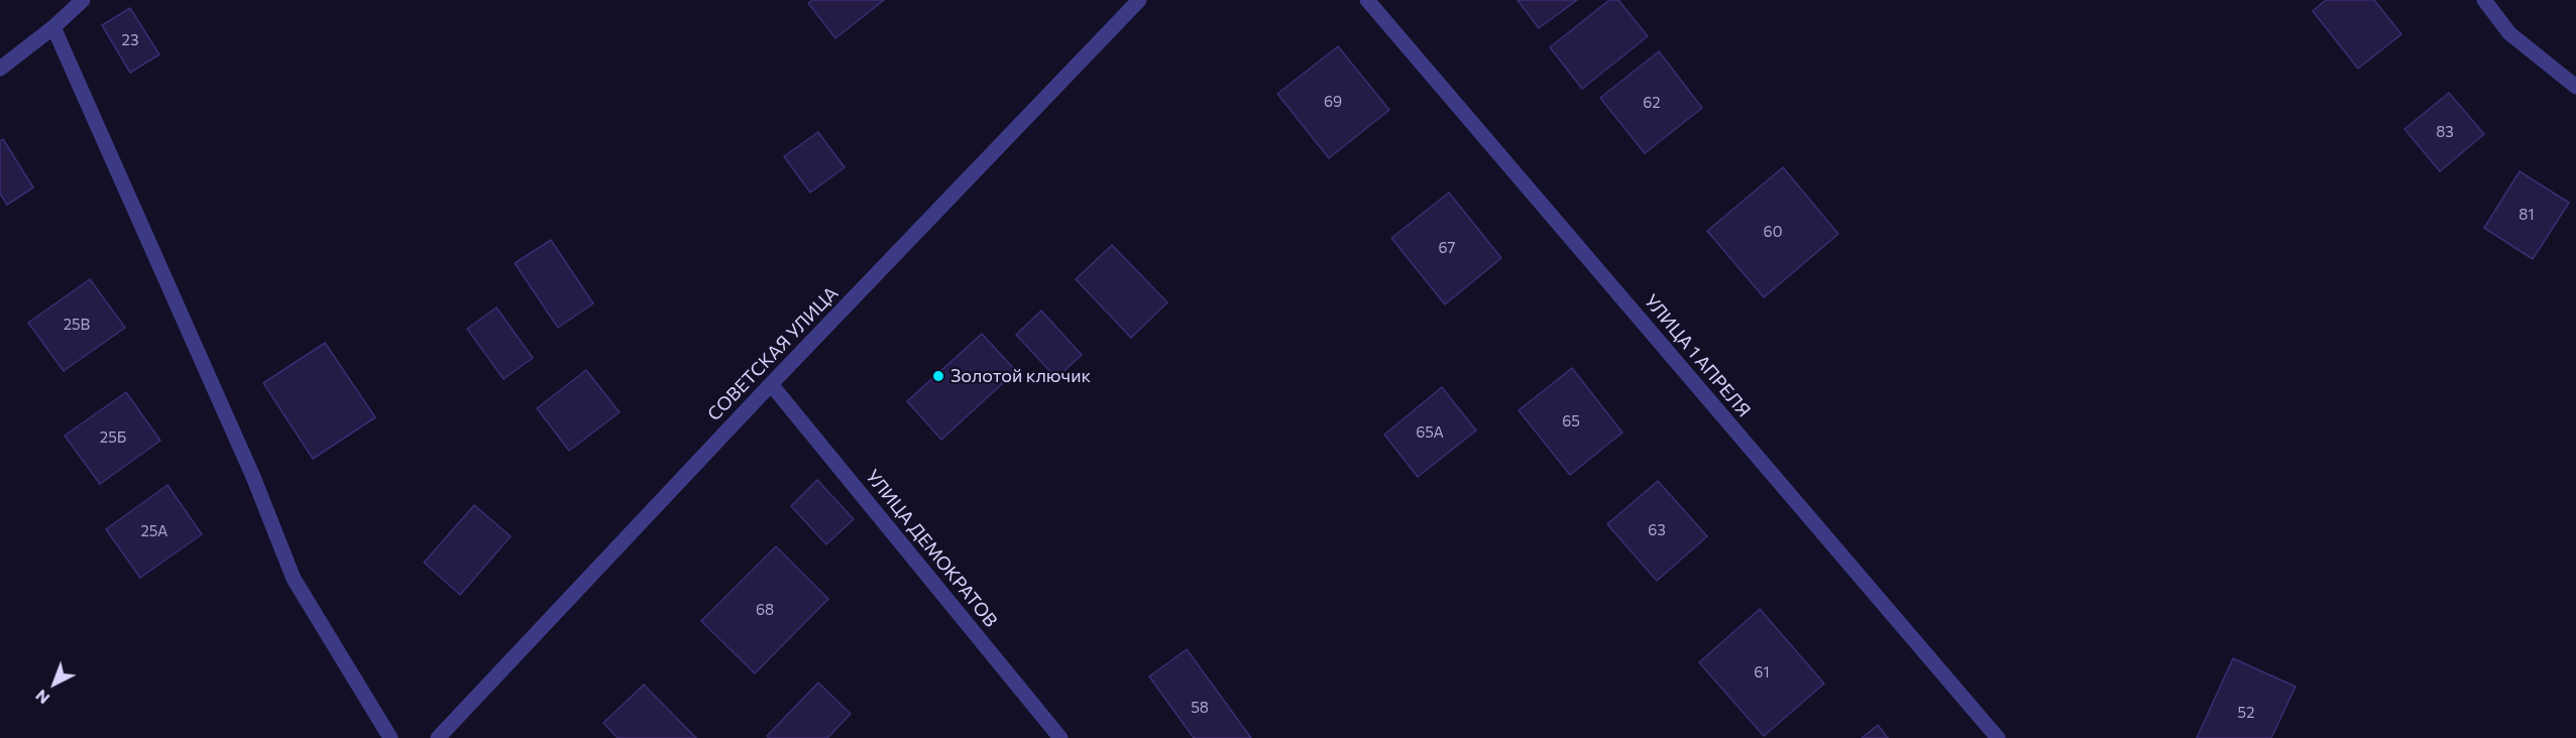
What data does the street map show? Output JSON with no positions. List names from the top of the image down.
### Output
{
  "streets": {
    "street": ["СОВЕТСКАЯ УЛИЦА", "УЛИЦА 1 АПРЕЛЯ", "УЛИЦА ДЕМОКРАТОВ"]
  },
  "crossings": [
    ["СОВЕТСКАЯ УЛИЦА", "УЛИЦА ДЕМОКРАТОВ"]
  ],
  "places": ["Золотой ключик"],
  "house_numbers": [
    "23",
    "69",
    "62",
    "83",
    "81",
    "60",
    "67",
    "25В",
    "65",
    "65А",
    "25Б",
    "63",
    "25А",
    "68",
    "61",
    "58",
    "52"
  ],
  "north": "bottom left"
}
